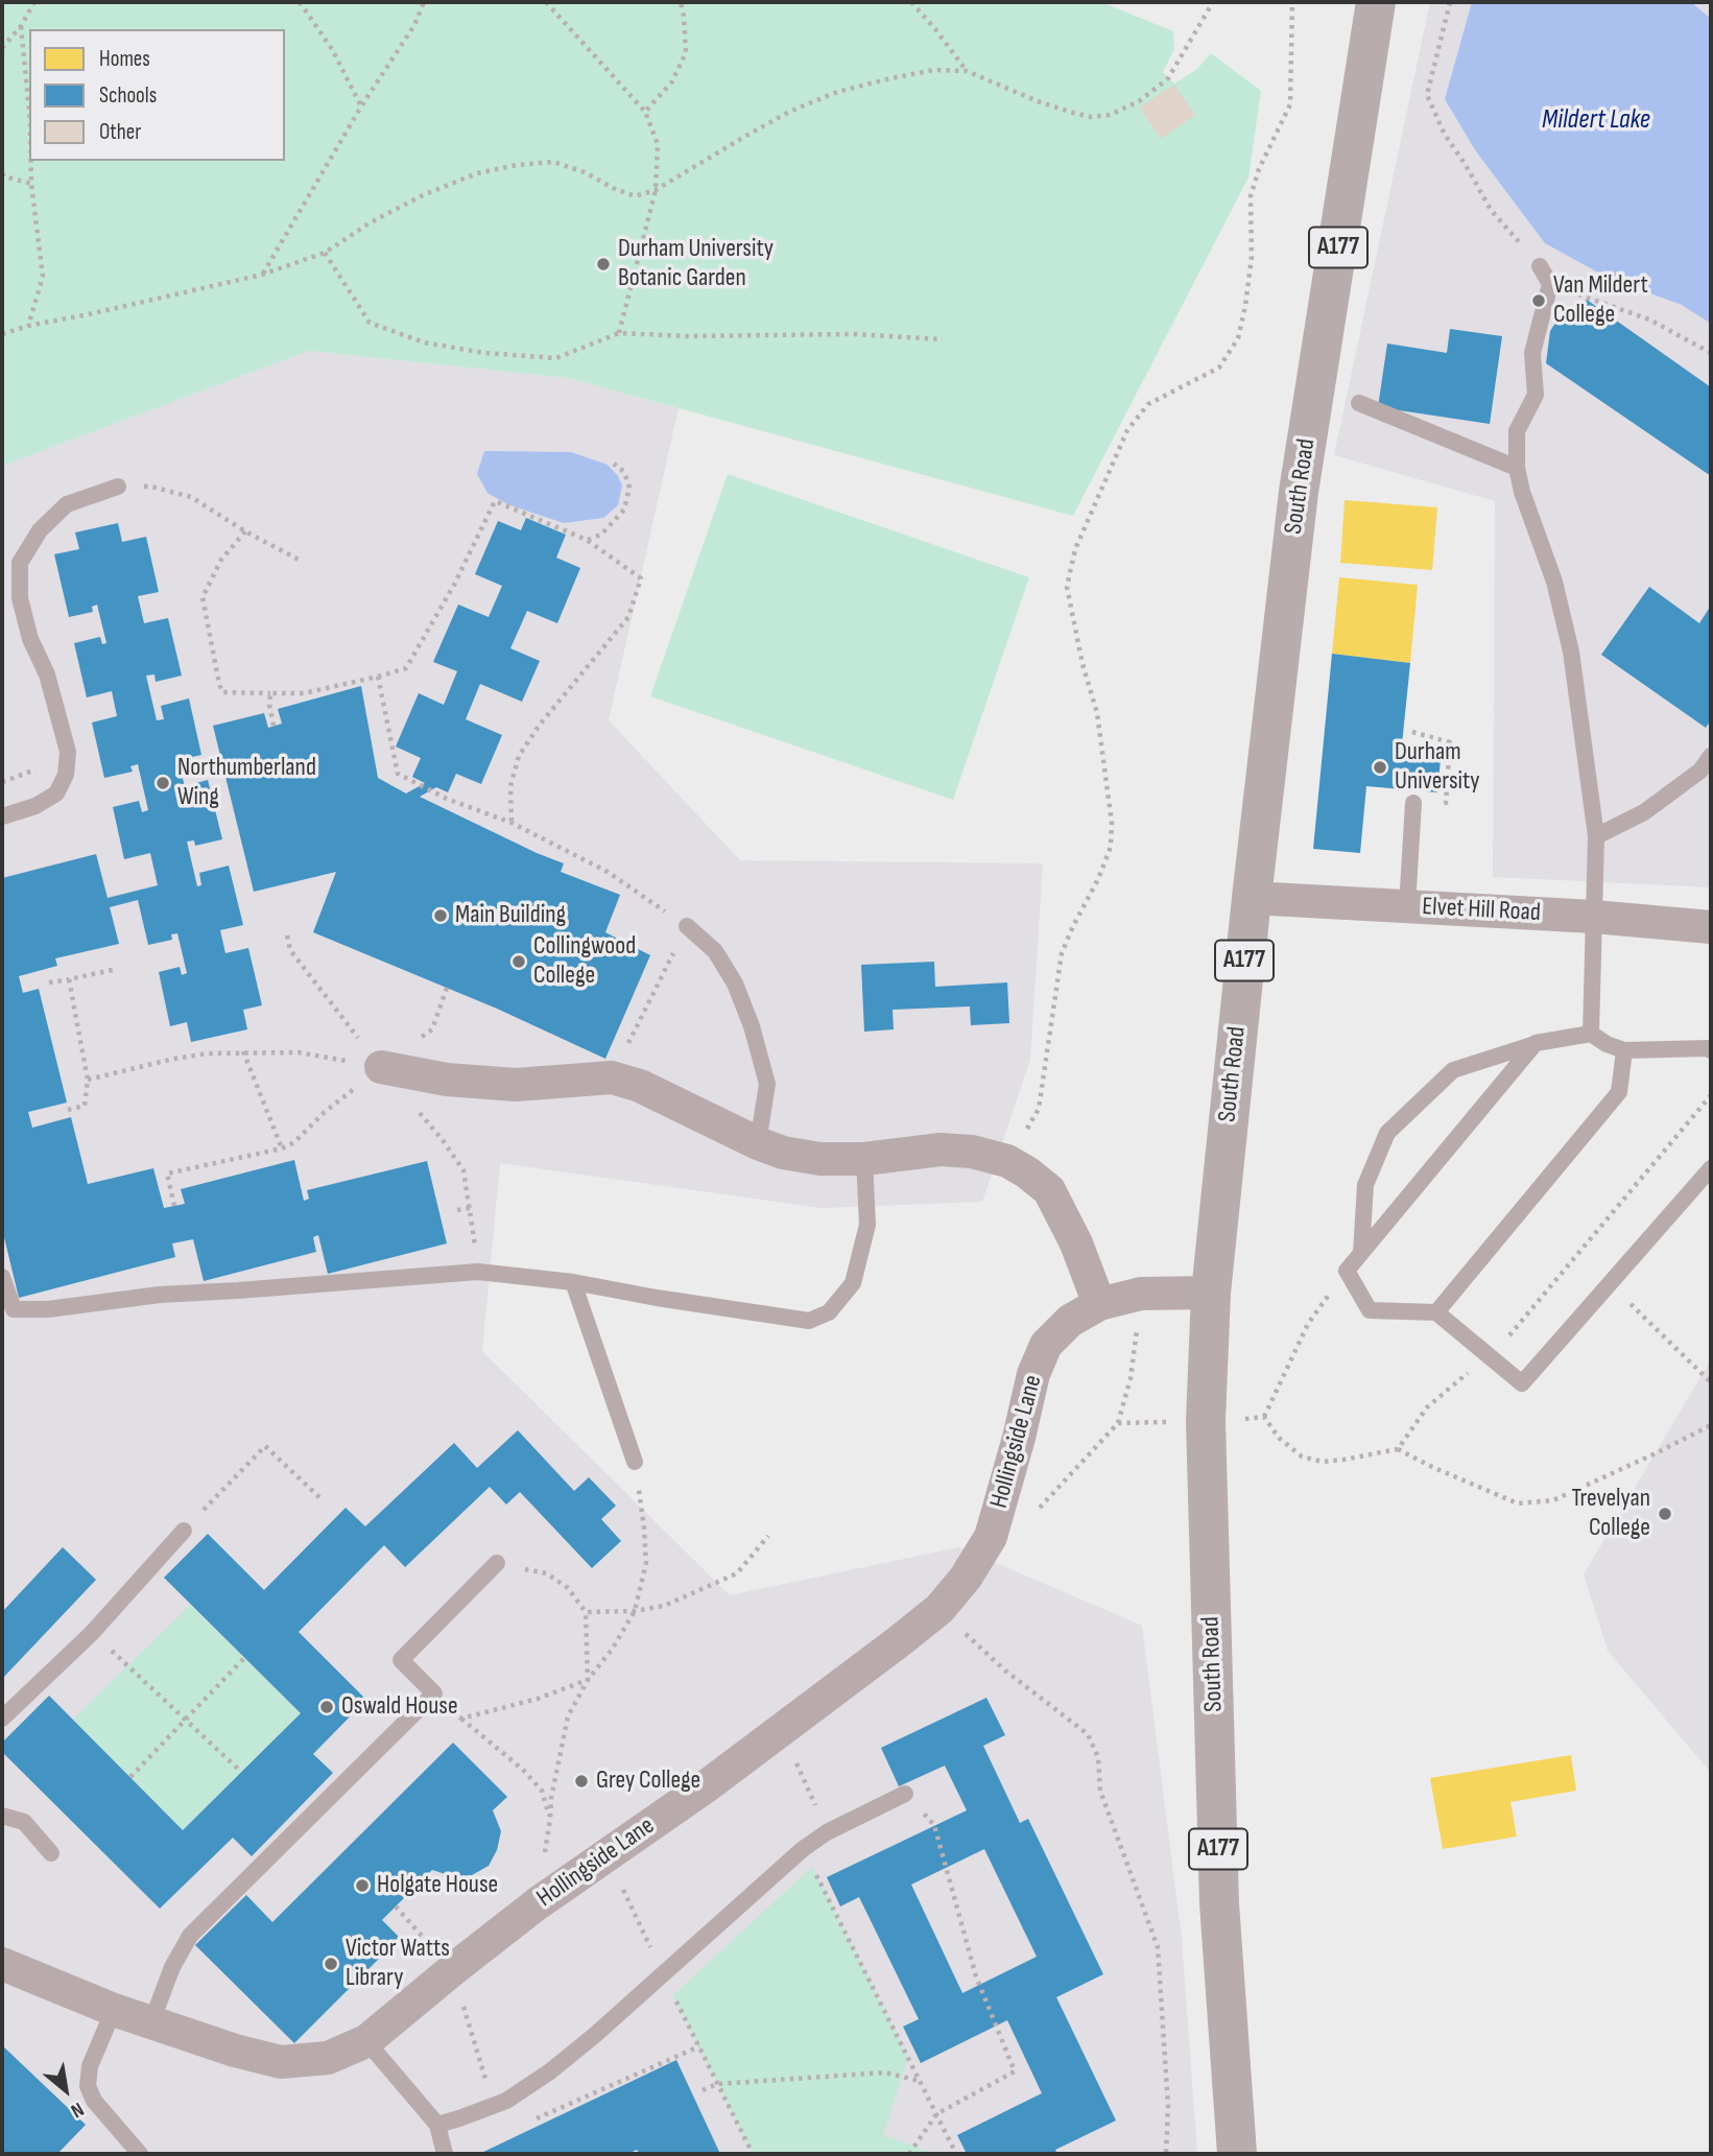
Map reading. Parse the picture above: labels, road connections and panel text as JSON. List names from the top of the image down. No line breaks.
{"streets":{"main road":["A177","South Road"],"street":["Elvet Hill Road","Hollingside Lane"]},"crossings":[["South Road","Elvet Hill Road"],["South Road","Hollingside Lane"]],"water":["Mildert Lake"],"places":["Durham University Botanic Garden","Van Mildert College","Durham University","Northumberland Wing","Main Building","Collingwood College","Trevelyan College","Oswald House","Grey College","Holgate House","Victor Watts Library"],"legend":["Homes","Schools","Other"],"north":"bottom right"}
